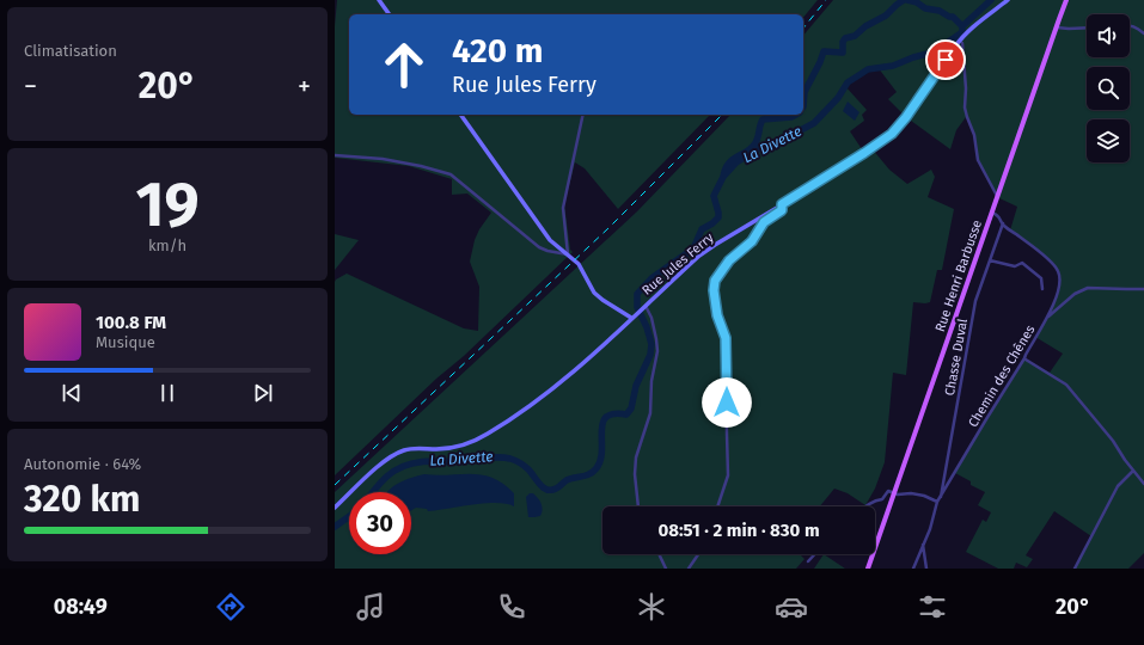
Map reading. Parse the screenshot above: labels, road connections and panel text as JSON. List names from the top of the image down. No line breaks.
{"streets":{"main road":["Rue Jules Ferry","Rue Henri Barbusse"],"street":["Chasse Duval","Chemin des Chênes"]},"crossings":[["Rue Henri Barbusse","Chemin des Chênes"],["Chasse Duval","Chemin des Chênes"]],"water":["La Divette"],"page":{"tile":["Climatisation",["19","km/h"],["Autonomie · 64%","320 km"]],"turn":["420 m","Rue Jules Ferry"],"heat":["−","20°","+"],"song":["100.8 FM","Musique"],"limit":"30","trip":"08:51 · 2 min · 830 m","tabs":["08:49","20°"]}}
